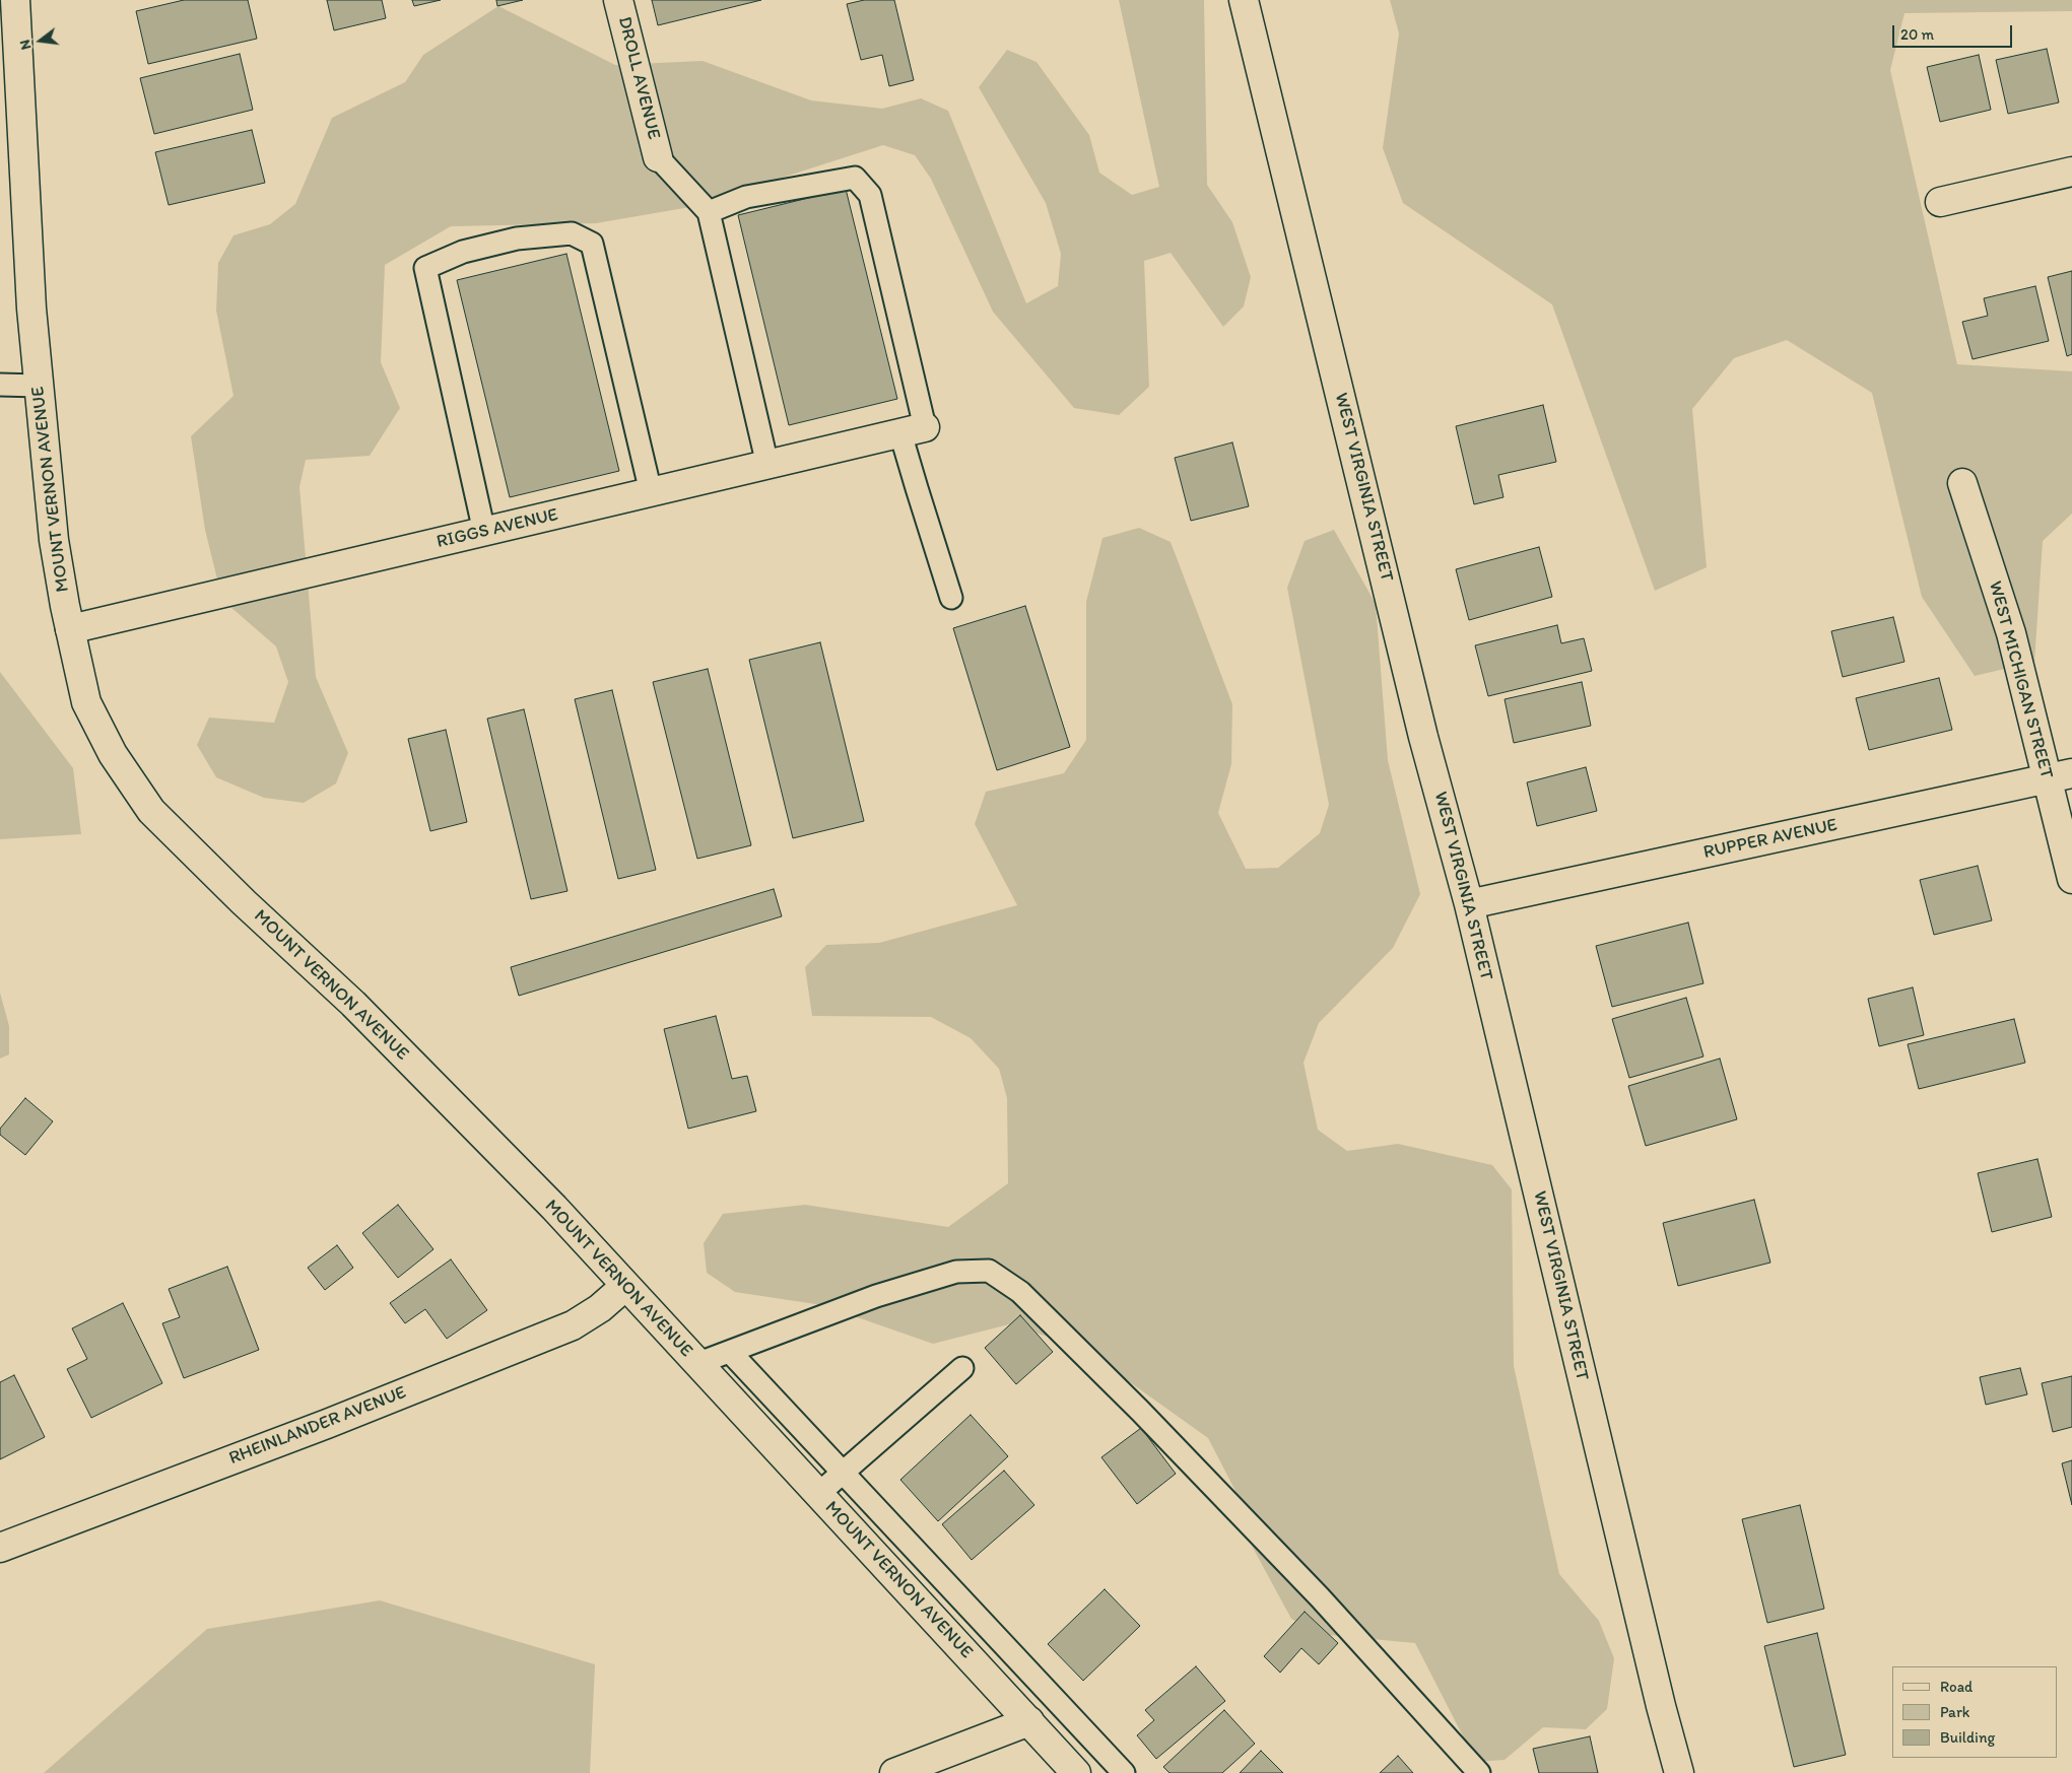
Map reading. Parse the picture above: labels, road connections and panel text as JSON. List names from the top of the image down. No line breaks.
{"streets":{"street":["DROLL AVENUE","WEST VIRGINIA STREET","MOUNT VERNON AVENUE","RIGGS AVENUE","WEST MICHIGAN STREET","RUPPER AVENUE","RHEINLANDER AVENUE"]},"crossings":[["WEST VIRGINIA STREET","RUPPER AVENUE"],["MOUNT VERNON AVENUE","RIGGS AVENUE"],["MOUNT VERNON AVENUE","RHEINLANDER AVENUE"],["WEST MICHIGAN STREET","RUPPER AVENUE"]],"legend":["Road","Park","Building"],"scale_bar":"20 m","north":"left"}
